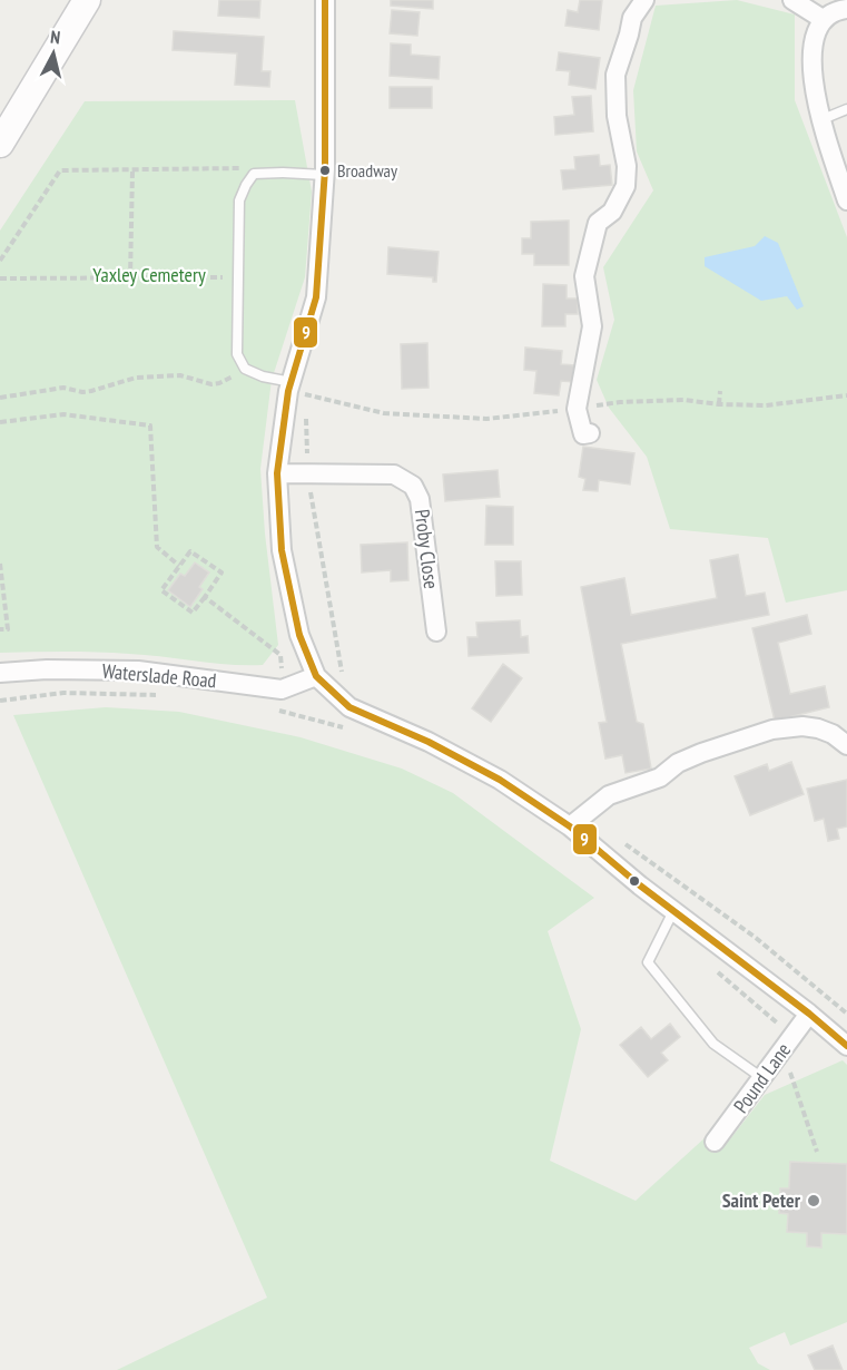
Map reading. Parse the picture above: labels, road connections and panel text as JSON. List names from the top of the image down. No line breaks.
{"streets":{"street":["Proby Close","Waterslade Road","Pound Lane"]},"parks":["Yaxley Cemetery"],"places":["Broadway","Saint Peter"],"lines":["transit line 9"],"north":"top"}
